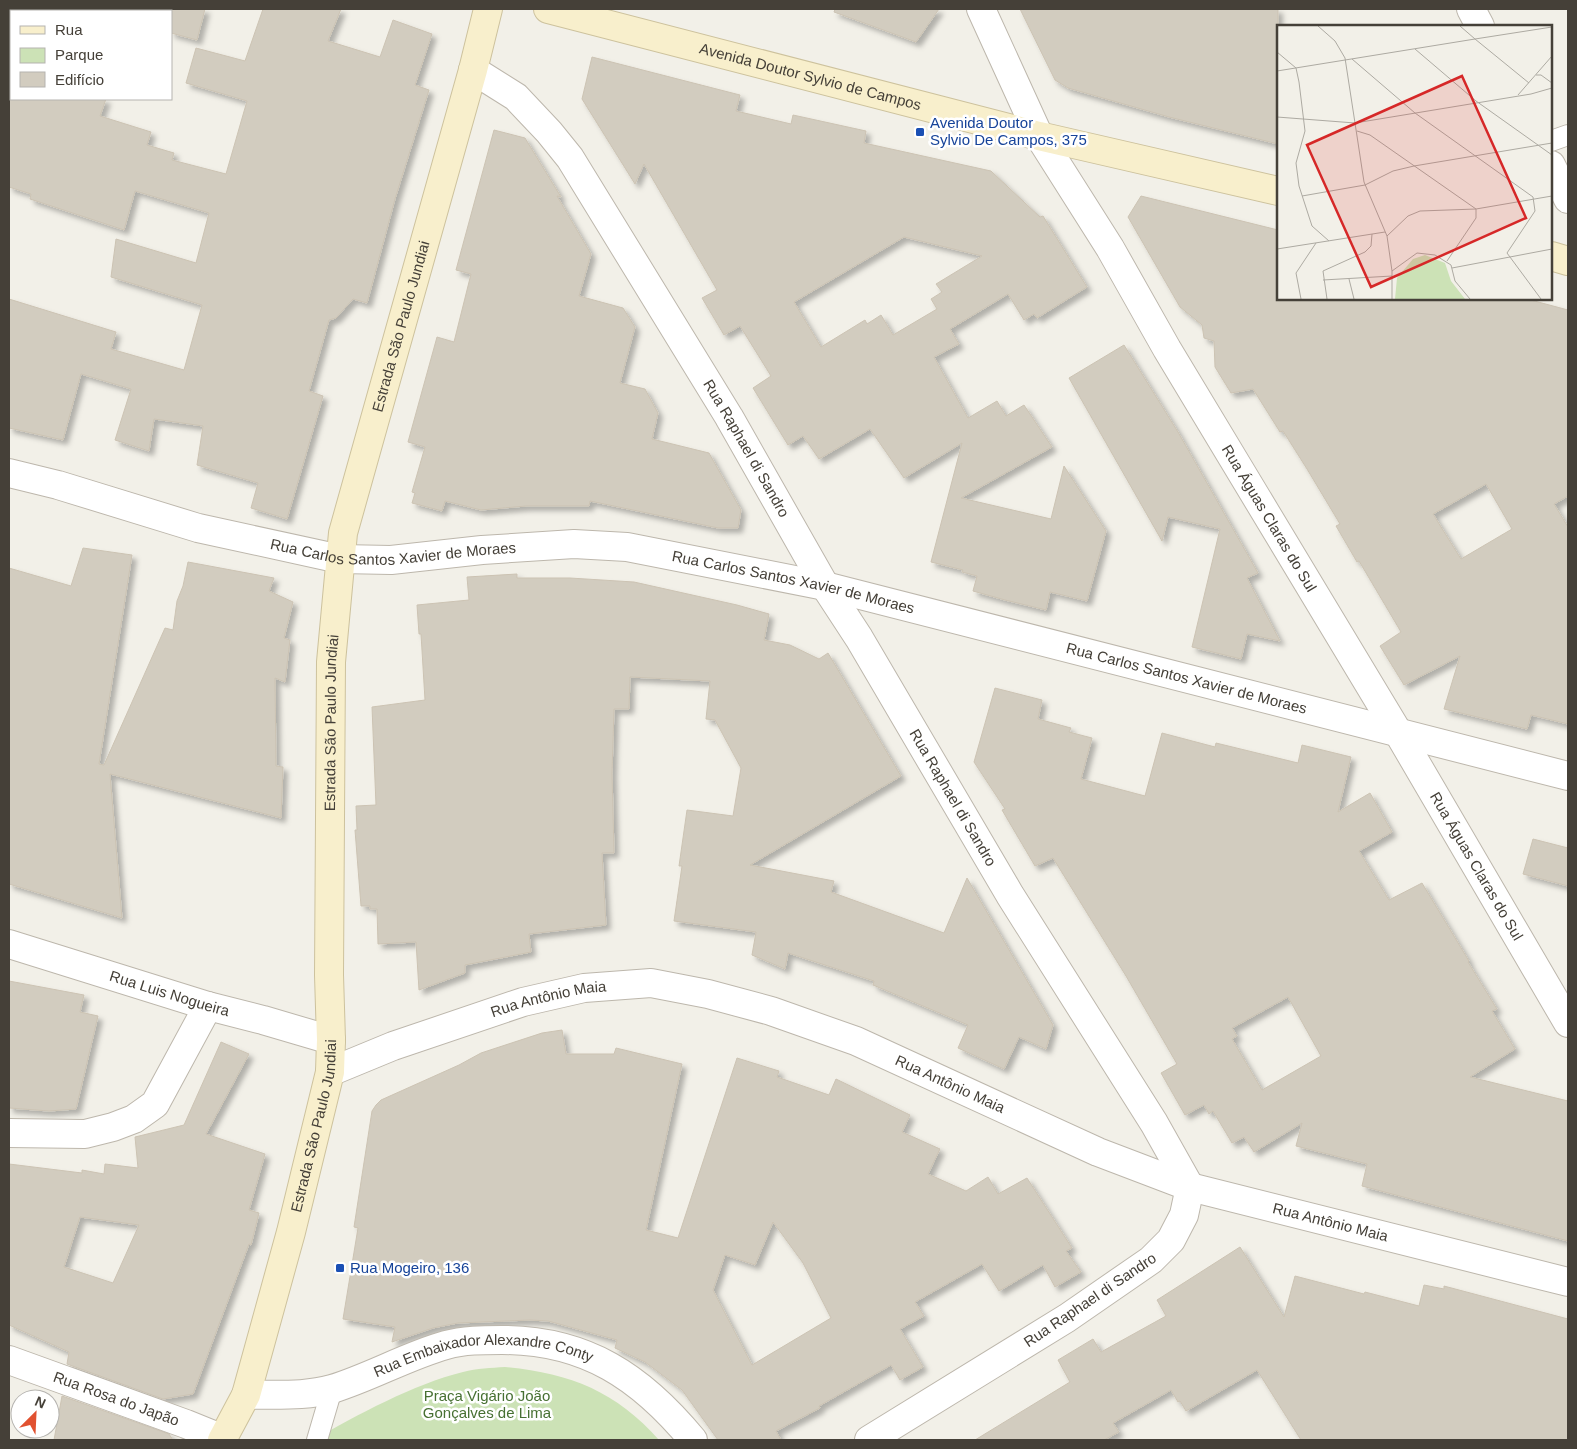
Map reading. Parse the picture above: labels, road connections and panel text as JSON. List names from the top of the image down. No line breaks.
{"streets":{"main road":["Avenida Doutor Sylvio de Campos","Estrada São Paulo Jundiai"],"street":["Rua Raphael di Sandro","Rua Águas Claras do Sul","Rua Carlos Santos Xavier de Moraes","Rua Luis Nogueira","Rua Antônio Maia","Rua Embaixador Alexandre Conty","Rua Rosa do Japão"]},"crossings":[["Avenida Doutor Sylvio de Campos","Rua Águas Claras do Sul"],["Estrada São Paulo Jundiai","Rua Raphael di Sandro"],["Estrada São Paulo Jundiai","Rua Carlos Santos Xavier de Moraes"],["Estrada São Paulo Jundiai","Rua Luis Nogueira"],["Estrada São Paulo Jundiai","Rua Antônio Maia"],["Estrada São Paulo Jundiai","Rua Embaixador Alexandre Conty"],["Estrada São Paulo Jundiai","Rua Rosa do Japão"],["Rua Raphael di Sandro","Rua Carlos Santos Xavier de Moraes"],["Rua Raphael di Sandro","Rua Antônio Maia"],["Rua Águas Claras do Sul","Rua Carlos Santos Xavier de Moraes"]],"parks":["Praça Vigário João Gonçalves de Lima"],"places":{"transit":["Avenida Doutor Sylvio De Campos, 375","Rua Mogeiro, 136"]},"legend":["Rua","Parque","Edifício"],"north":"top right"}
